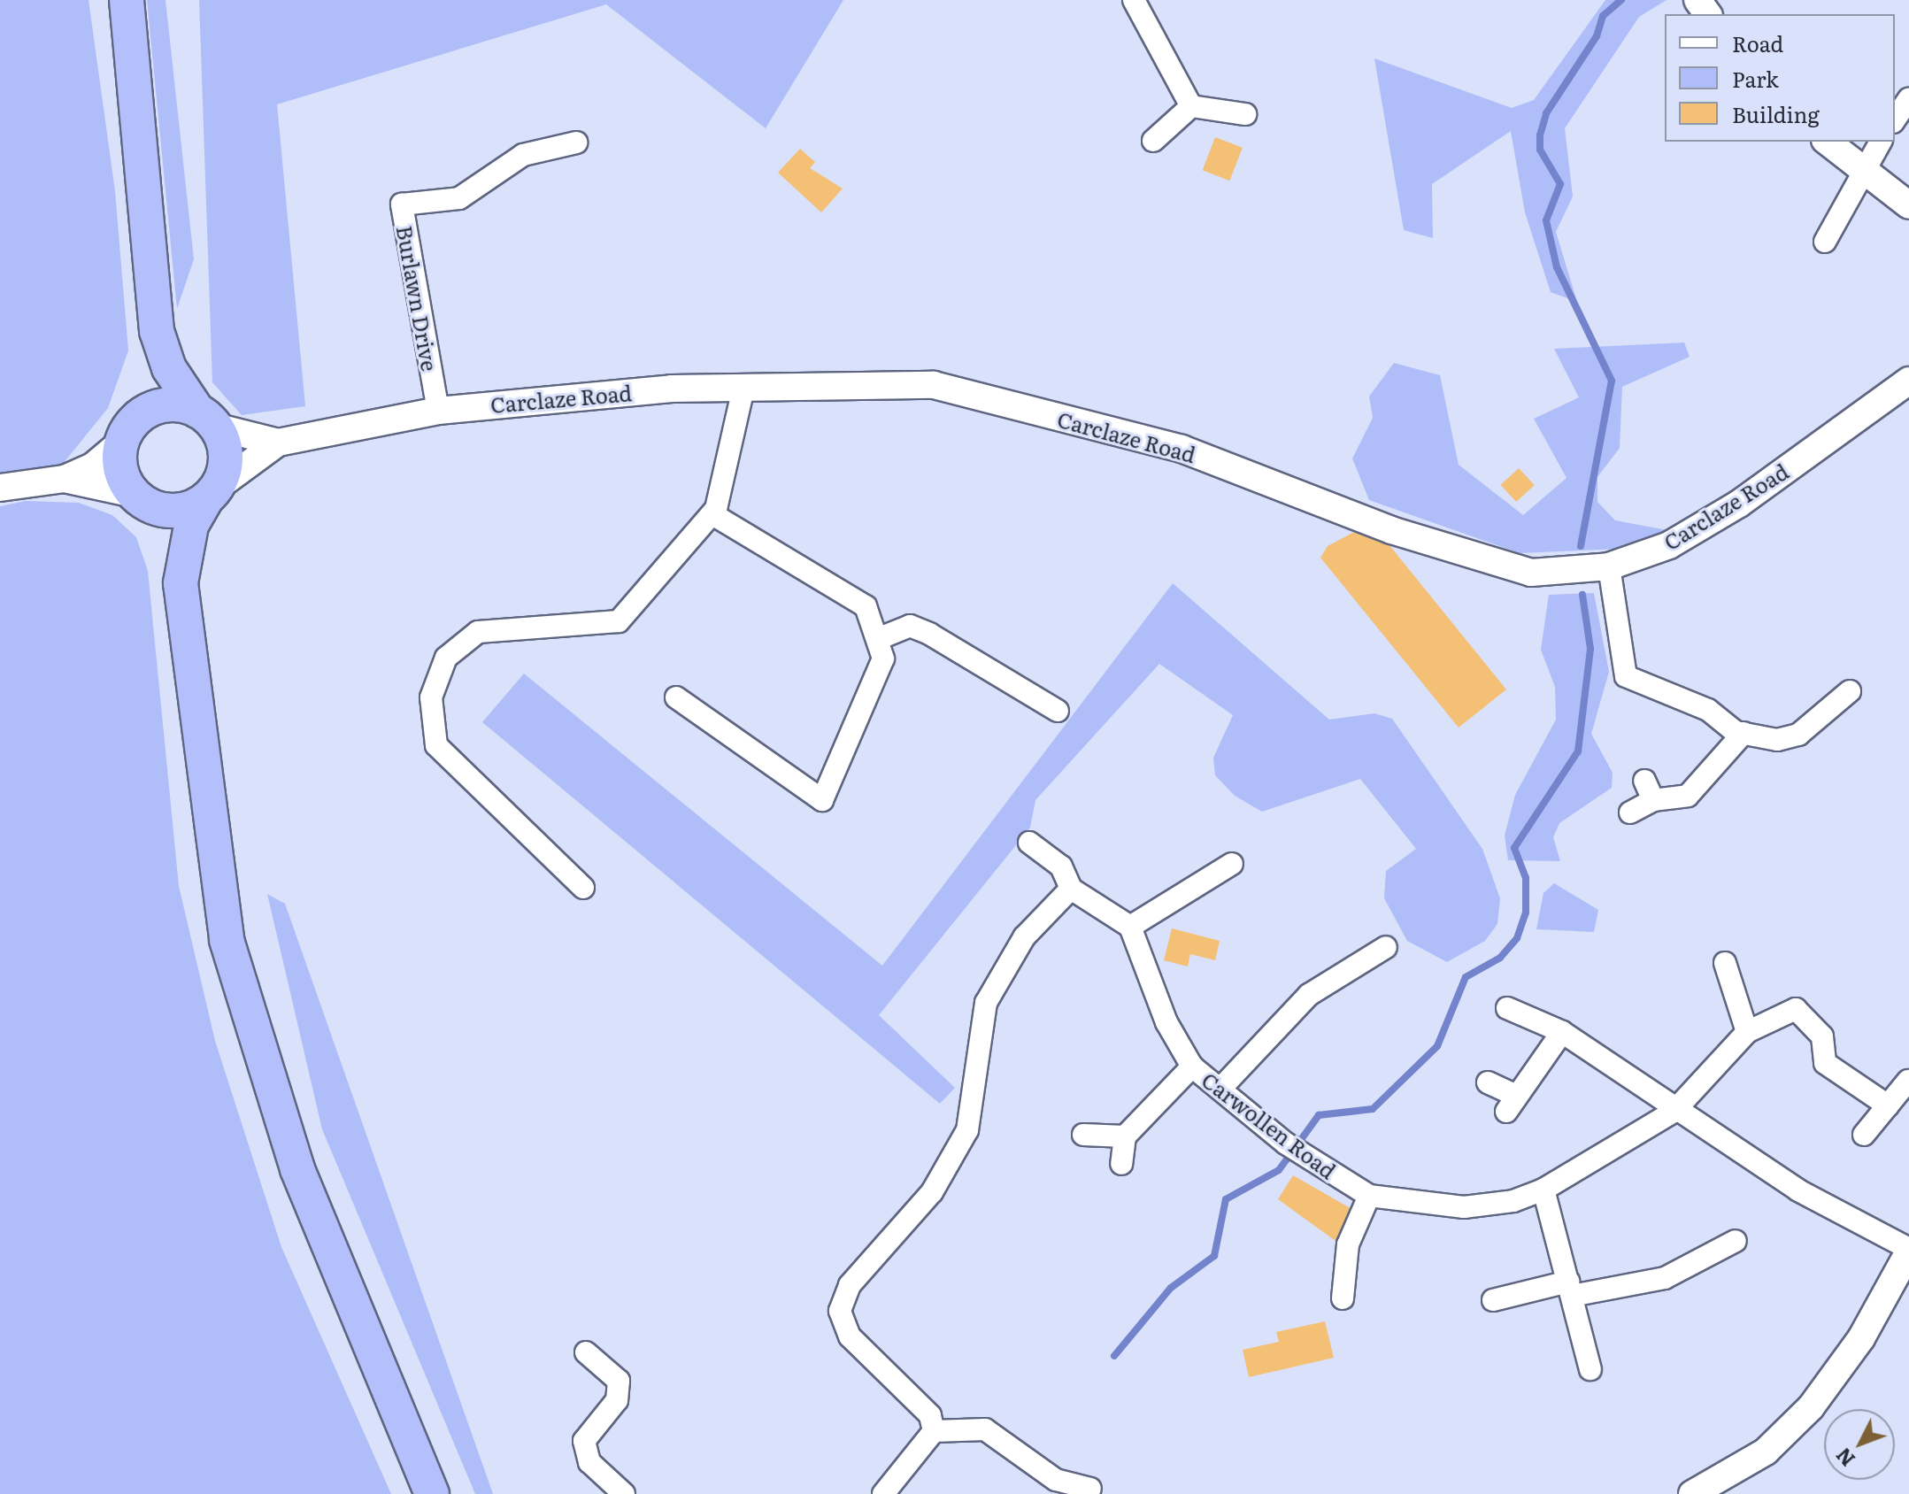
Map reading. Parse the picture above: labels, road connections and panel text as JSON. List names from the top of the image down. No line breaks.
{"streets":{"street":["Burlawn Drive","Carclaze Road","Carwollen Road"]},"crossings":[["Burlawn Drive","Carclaze Road"]],"legend":["Road","Park","Building"],"north":"bottom left"}
